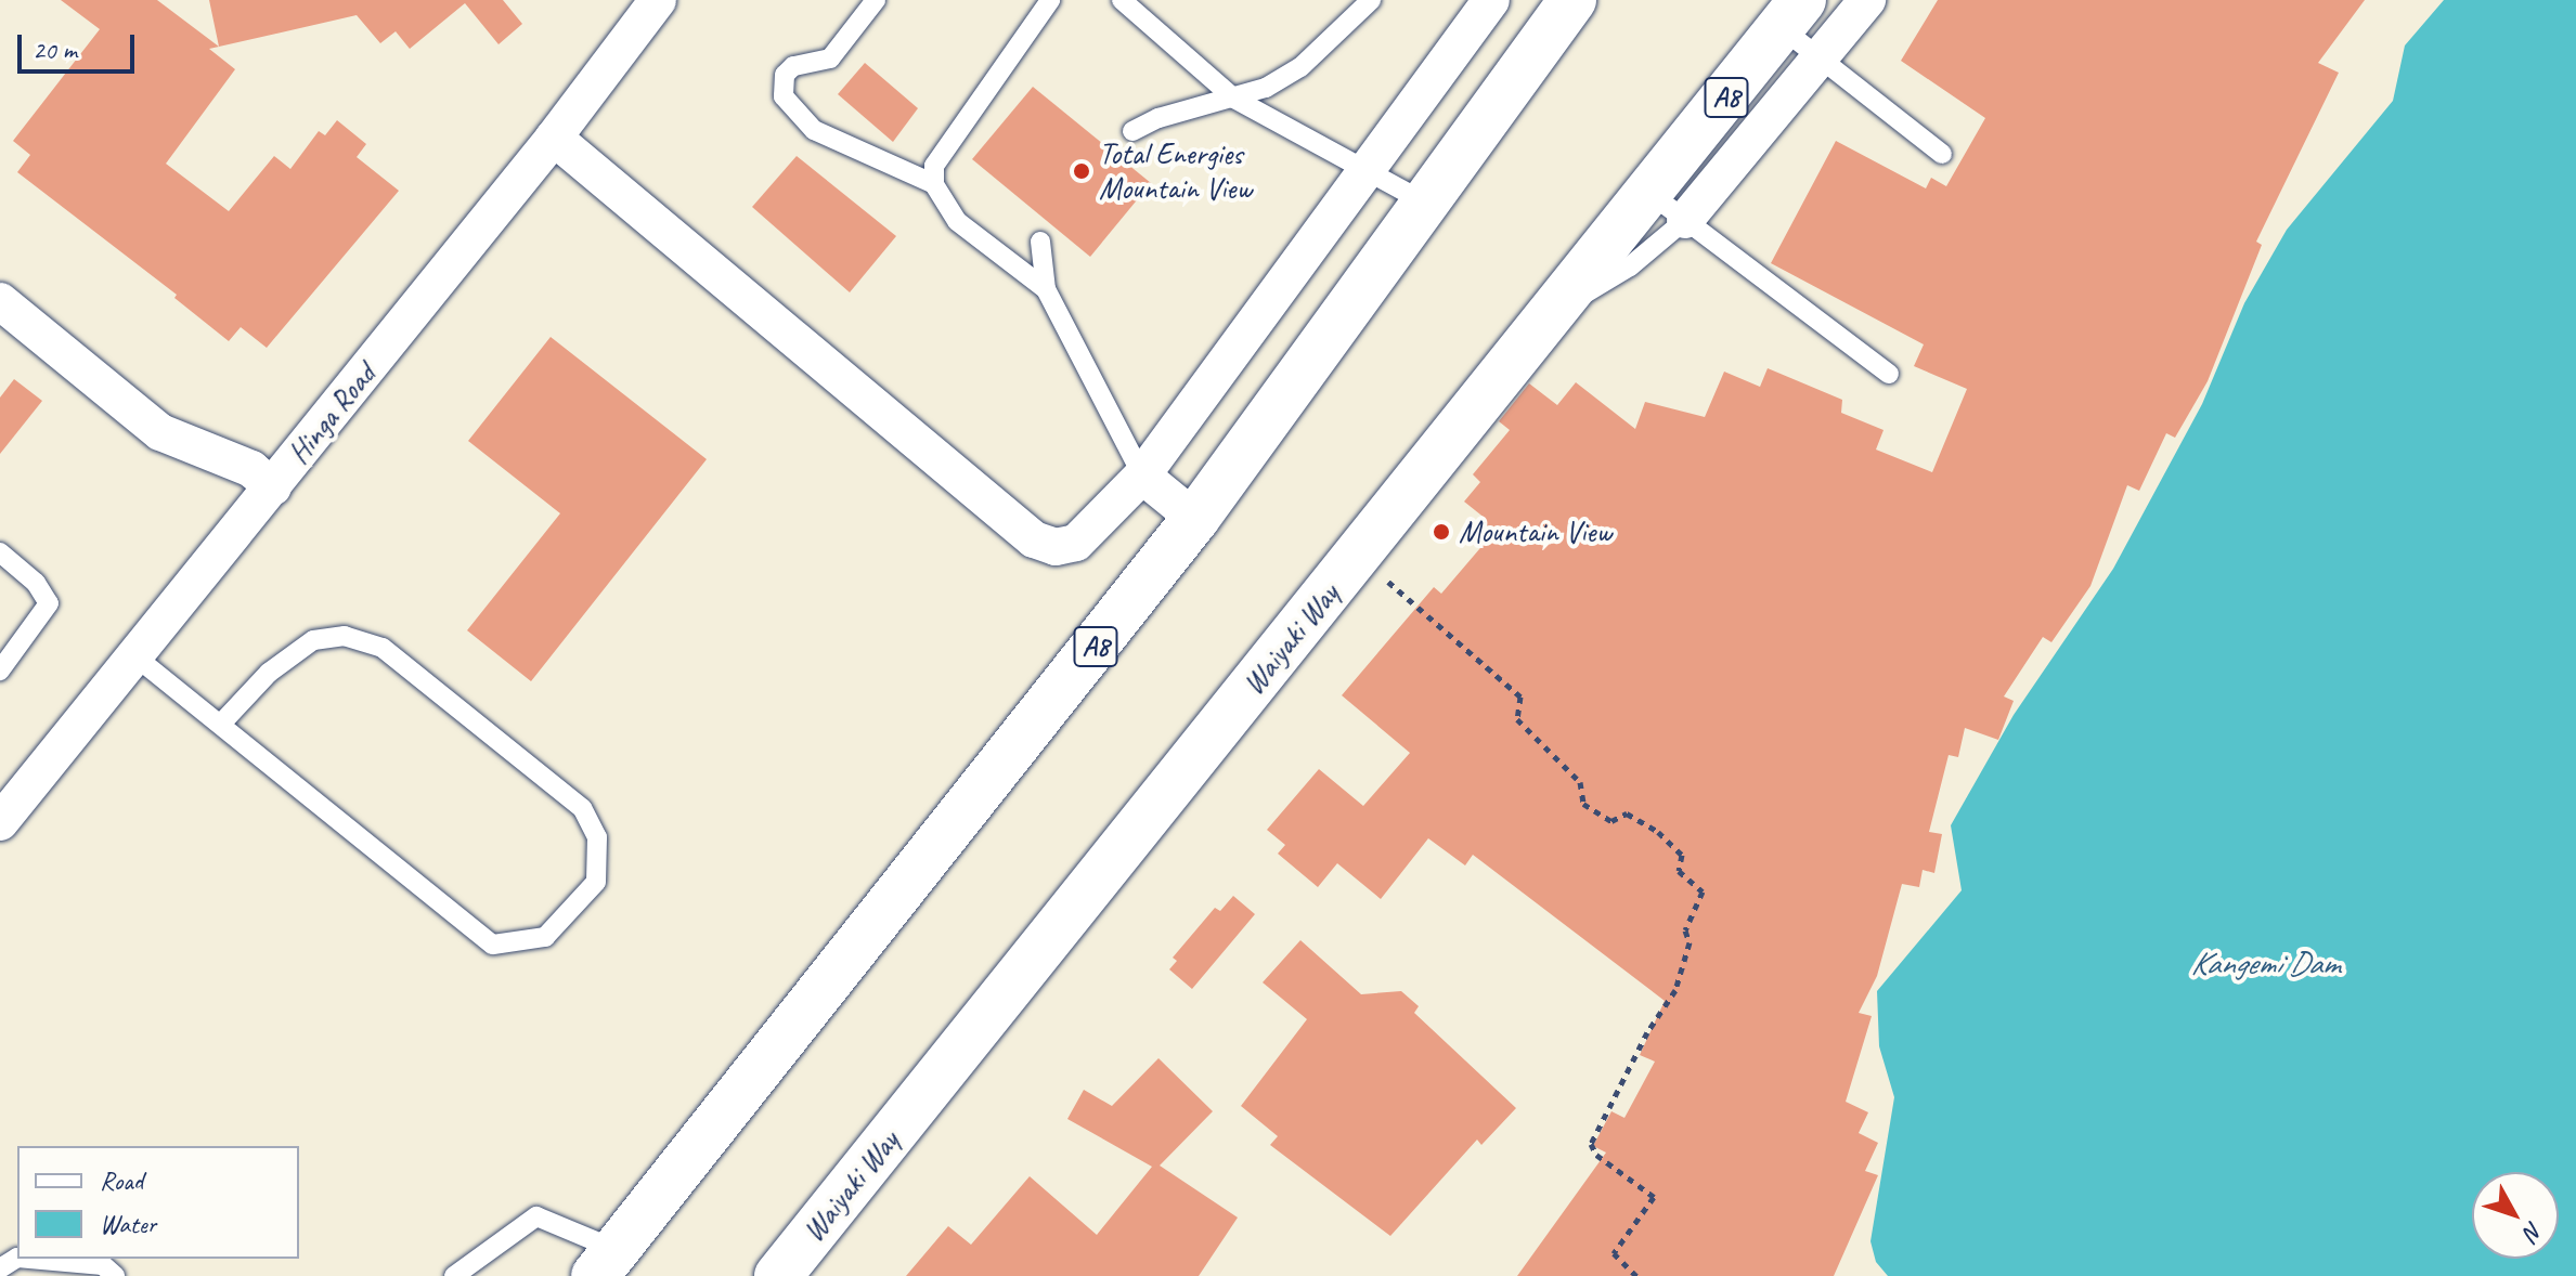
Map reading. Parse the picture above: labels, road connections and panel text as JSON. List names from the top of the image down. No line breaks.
{"streets":{"highway":["A8","Waiyaki Way"],"street":["Hinga Road"]},"water":["Kangemi Dam"],"places":["Total Energies Mountain View","Mountain View"],"legend":["Road","Water"],"scale_bar":"20 m","north":"bottom right"}
